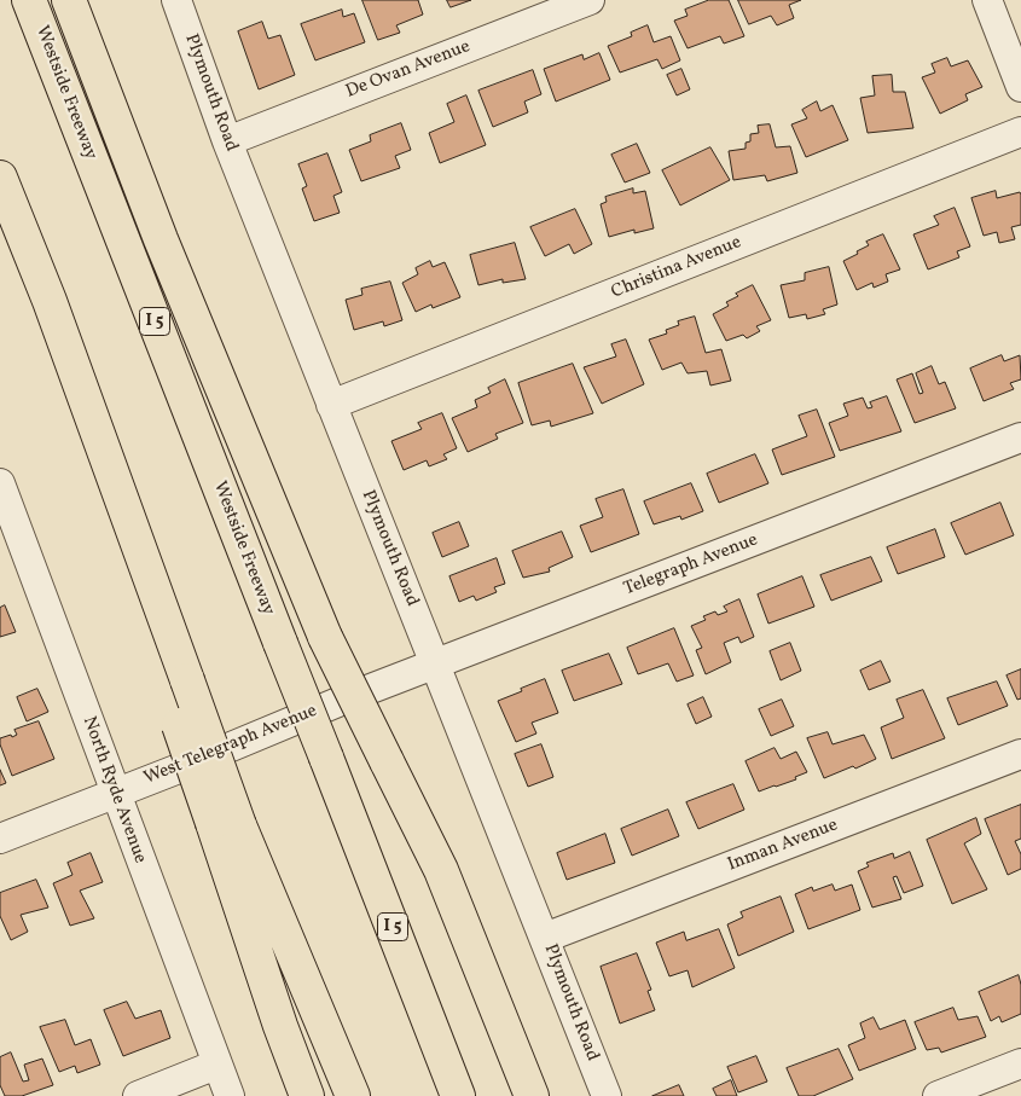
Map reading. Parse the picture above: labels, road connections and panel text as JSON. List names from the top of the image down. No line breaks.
{"streets":{"highway":["Westside Freeway","I 5"],"street":["De Ovan Avenue","Plymouth Road","Christina Avenue","Telegraph Avenue","West Telegraph Avenue","North Ryde Avenue","Inman Avenue"]},"crossings":[["De Ovan Avenue","Plymouth Road"],["Plymouth Road","Christina Avenue"],["Plymouth Road","Telegraph Avenue"],["Plymouth Road","Inman Avenue"],["Telegraph Avenue","West Telegraph Avenue"],["West Telegraph Avenue","North Ryde Avenue"]]}
